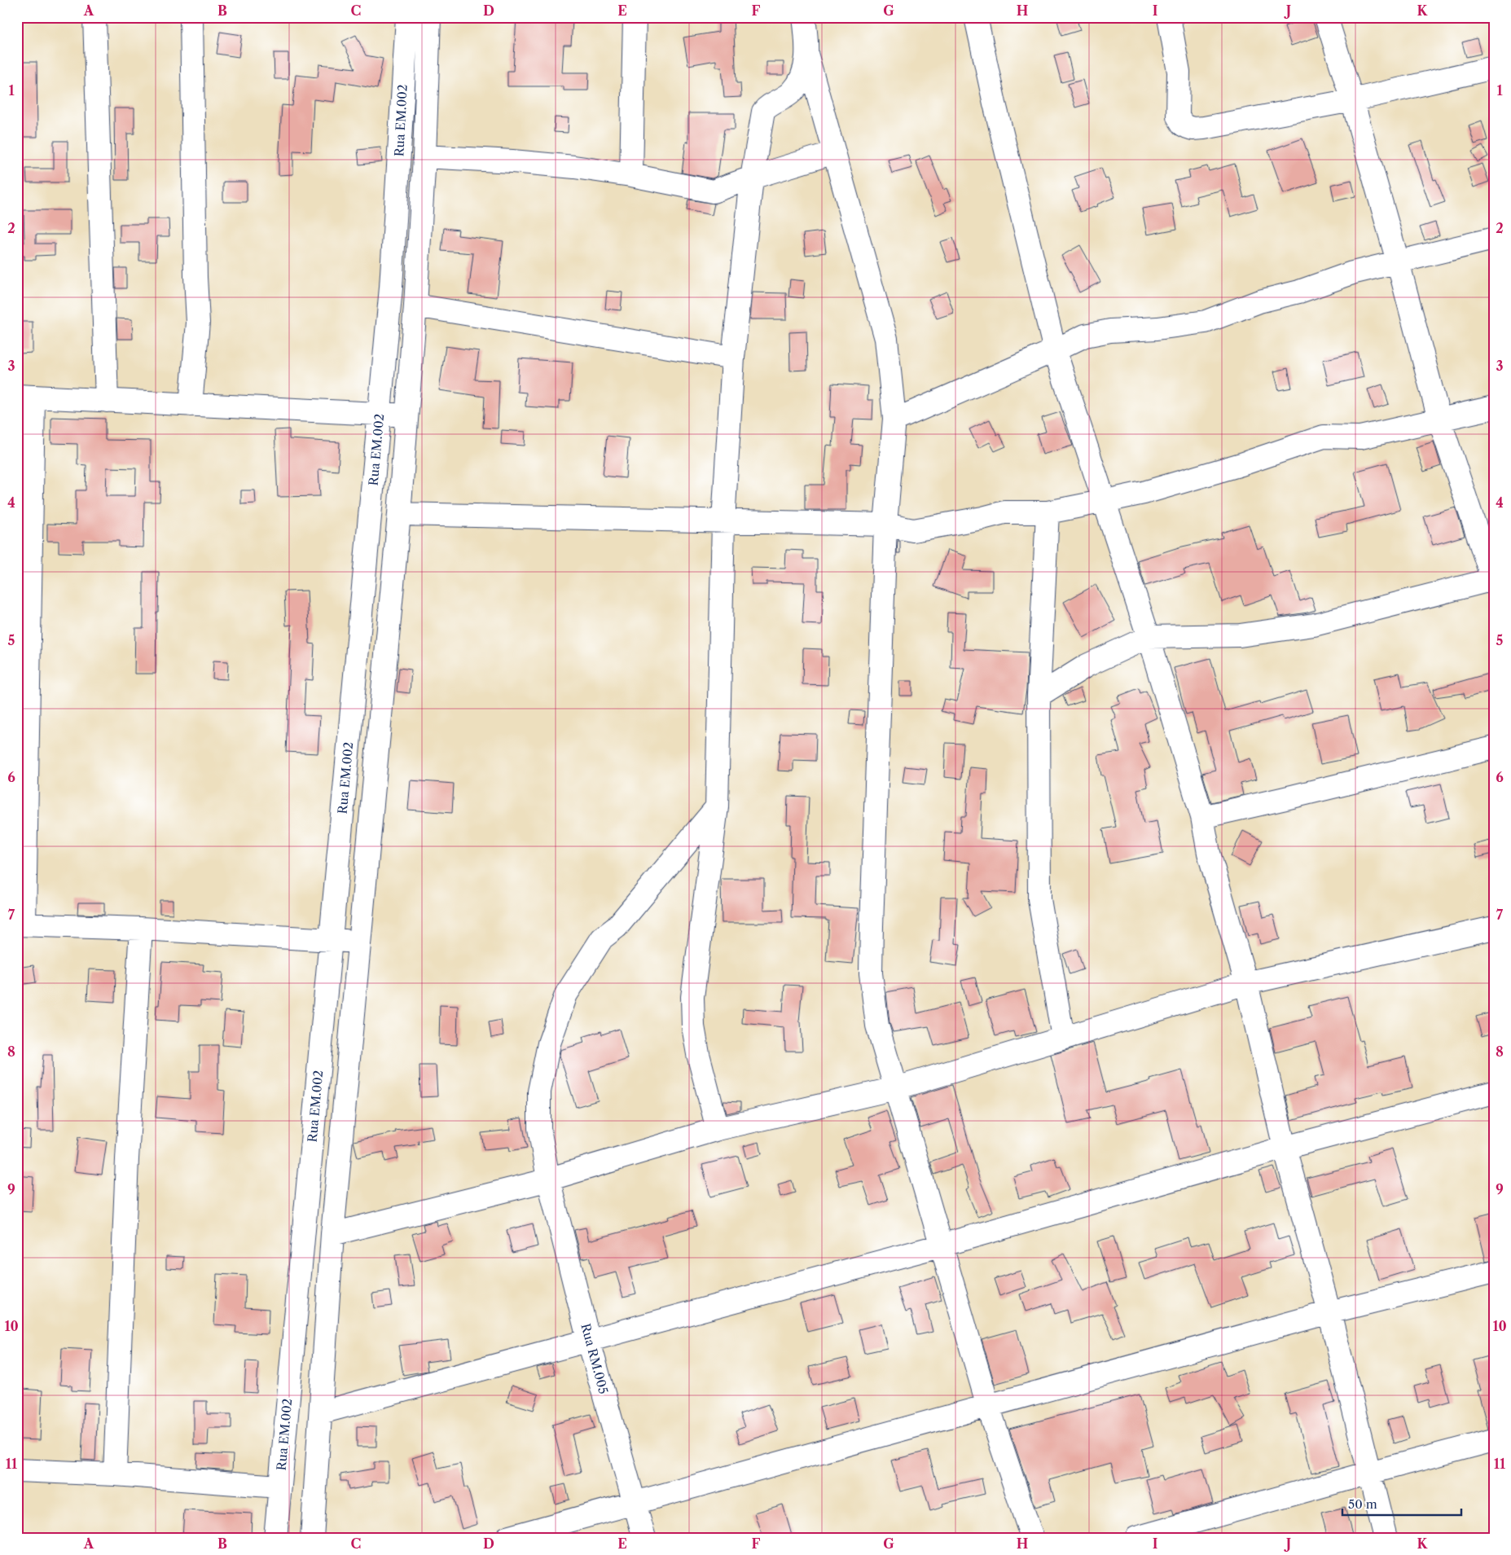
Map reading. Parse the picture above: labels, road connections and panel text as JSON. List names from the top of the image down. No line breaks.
{"streets":{"street":["Rua EM.002","Rua RM.005"]},"scale_bar":"50 m","grid":{"columns":["A","B","C","D","E","F","G","H","I","J","K"],"rows":["1","2","3","4","5","6","7","8","9","10","11"]}}
